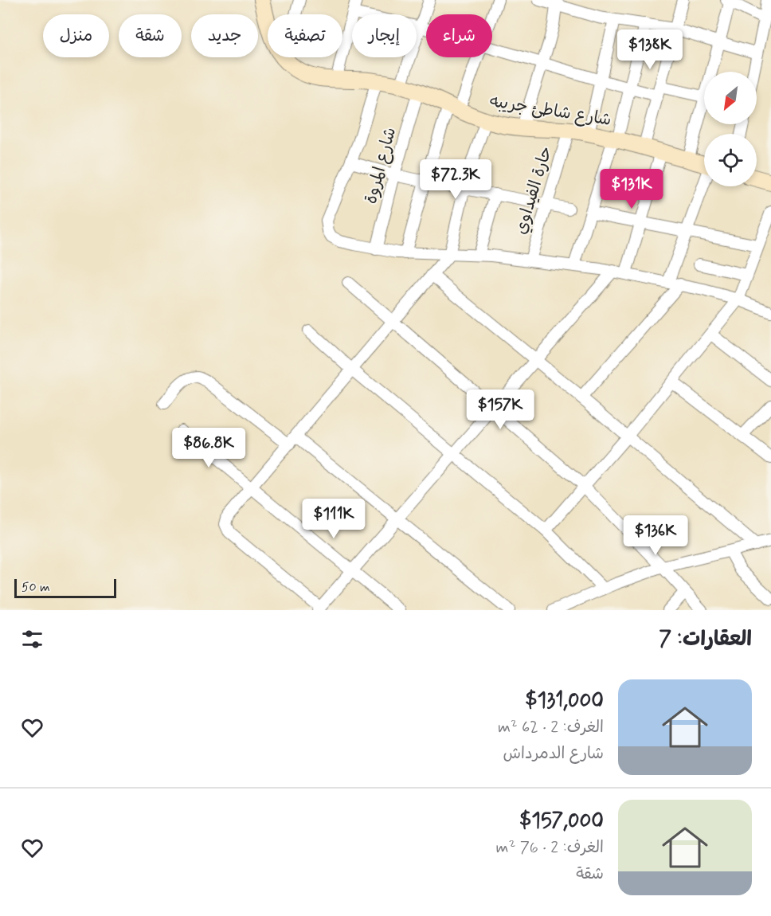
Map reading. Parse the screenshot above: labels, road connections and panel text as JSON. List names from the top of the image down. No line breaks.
{"streets":{"street":["شارع شاطئ جريبه","شارع المروة","حارة الفيداوي"]},"crossings":[["شارع شاطئ جريبه","شارع المروة"],["شارع شاطئ جريبه","حارة الفيداوي"]],"scale_bar":"50 m","north":"bottom left","page":{"chip":["شراء","إيجار","تصفية","جديد","شقة","منزل"],"price":["$138K","$72.3K","$131K","$157K","$86.8K","$111K","$136K"],"scale":"50 m","heading":"العقارات: 7","list":[{"name":"$131,000","note":"الغرف: 2 · 62 m² · شارع الدمرداش"},{"name":"$157,000","note":"الغرف: 2 · 76 m² · شقة"}]}}
